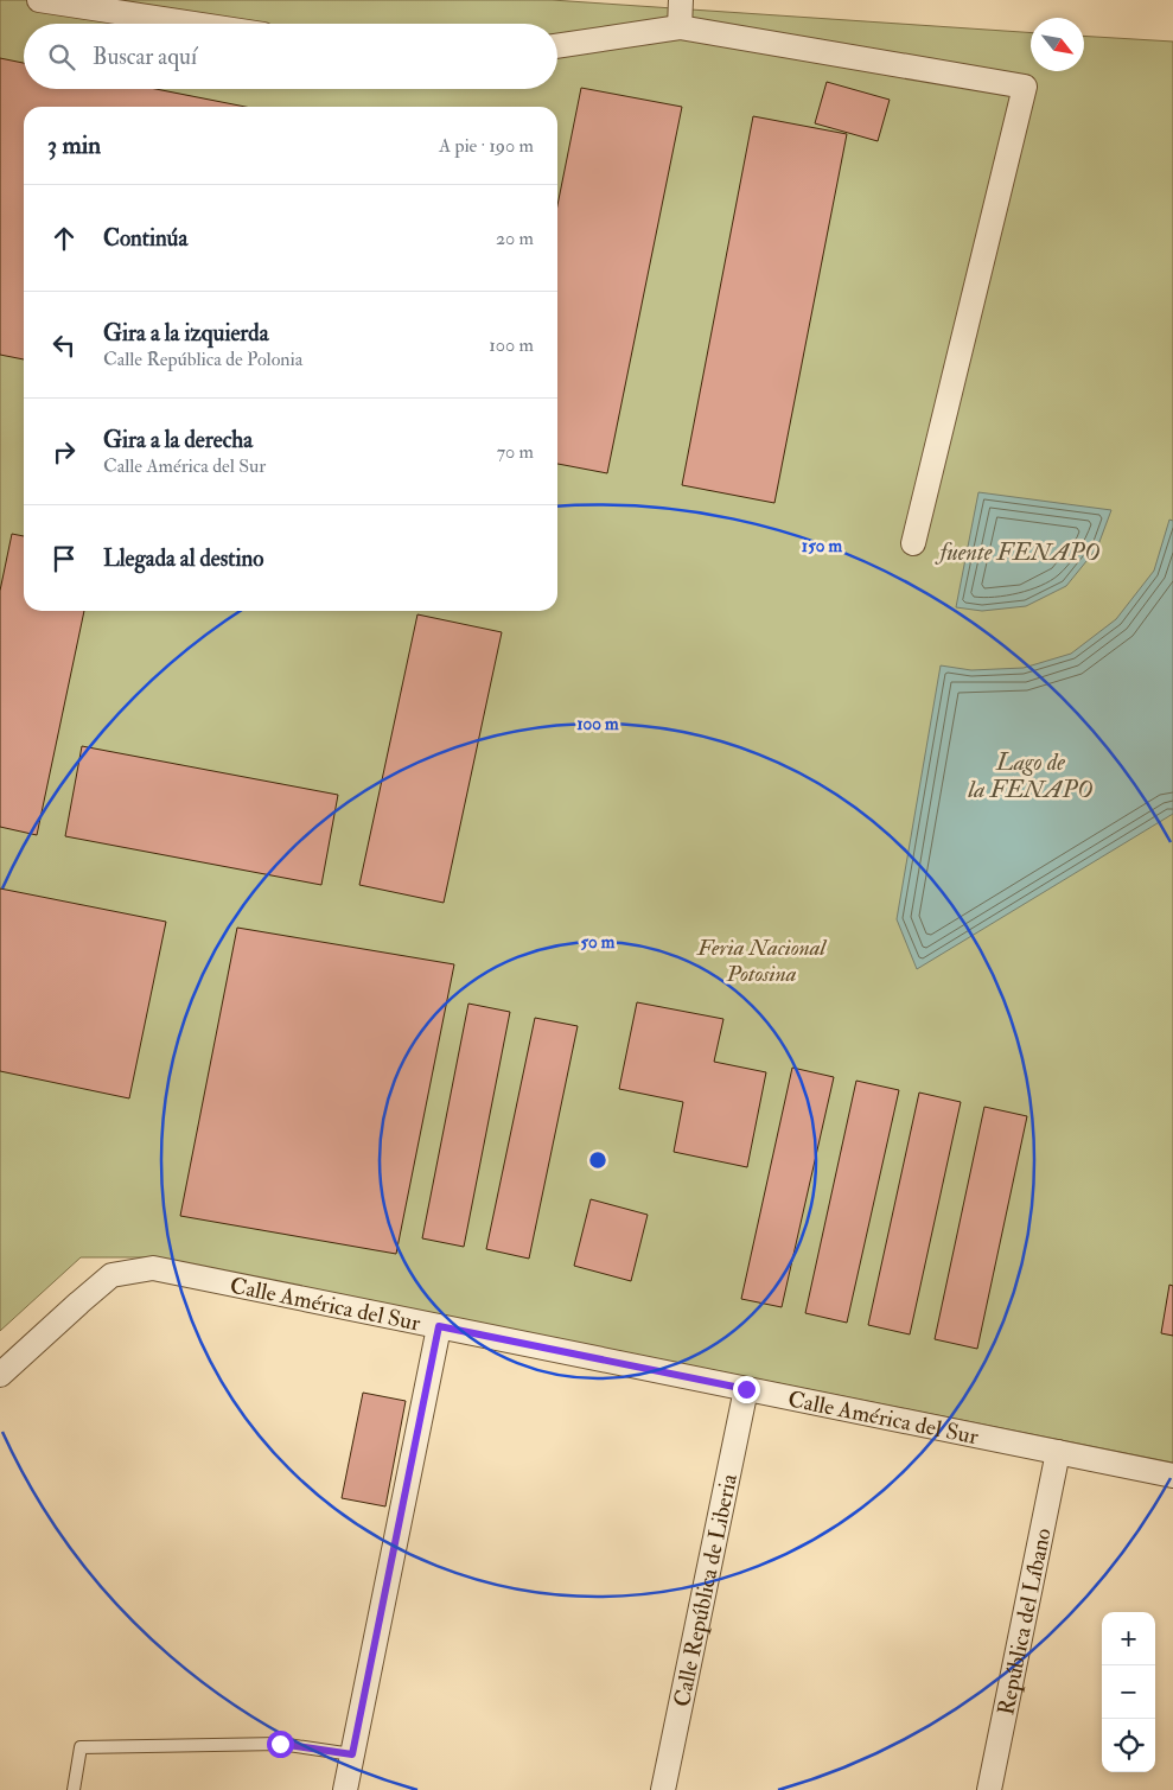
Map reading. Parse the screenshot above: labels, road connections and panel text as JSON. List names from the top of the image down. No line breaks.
{"streets":{"street":["Calle América del Sur","Calle República de Liberia","República del Líbano"]},"crossings":[["Calle América del Sur","Calle República de Liberia"],["Calle América del Sur","República del Líbano"]],"water":["fuente FENAPO","Lago de la FENAPO"],"parks":["Feria Nacional Potosina"],"north":"bottom right","page":{"search":"Buscar aquí","heading":["3 min","A pie · 190 m"],"list":[["Continúa","20 m"],["Gira a la izquierda","Calle República de Polonia","100 m"],["Gira a la derecha","Calle América del Sur","70 m"],"Llegada al destino"],"map_buttons":["+","−"]},"rings":["150 m","100 m","50 m"]}
